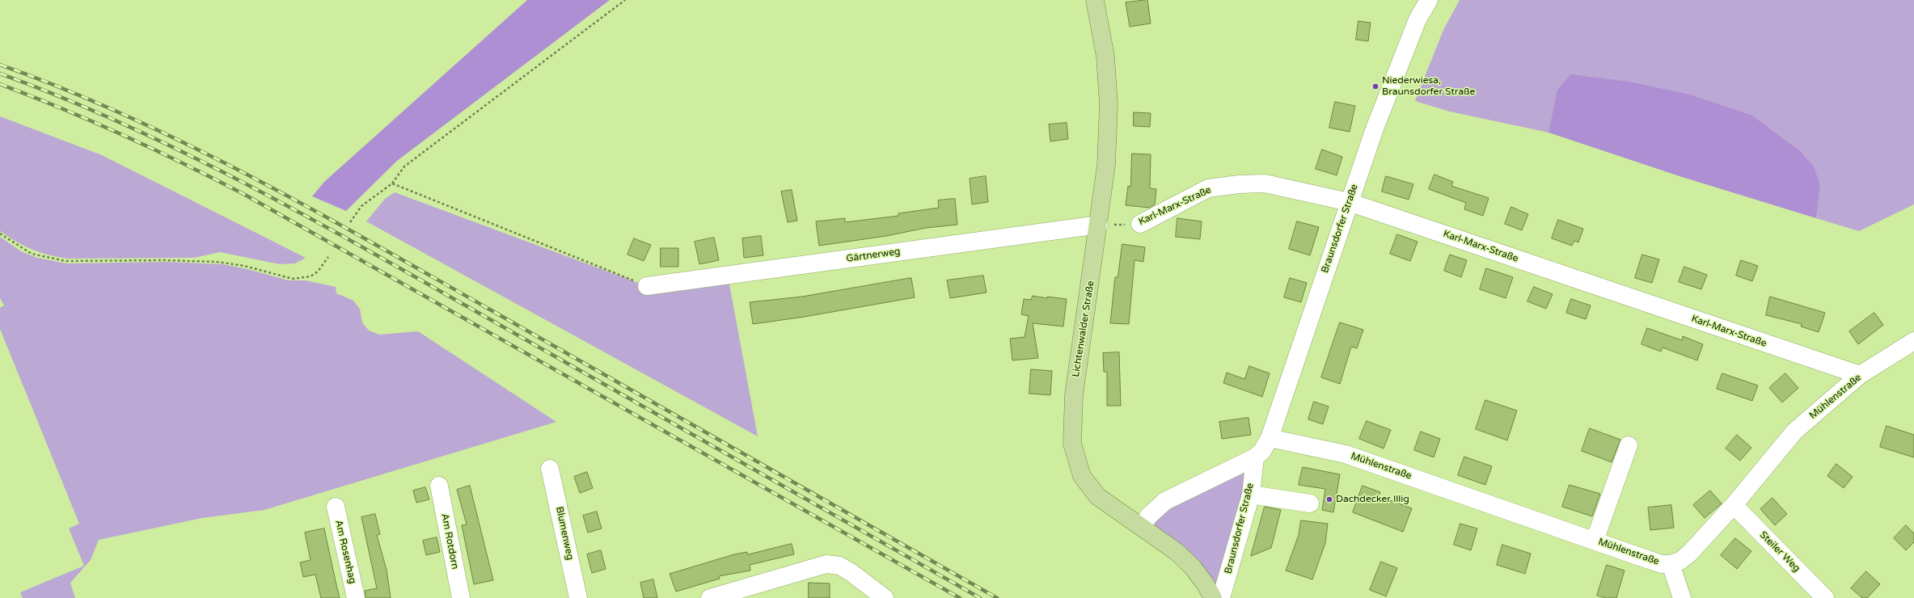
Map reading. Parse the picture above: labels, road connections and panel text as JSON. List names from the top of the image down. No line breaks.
{"streets":{"main road":["Lichtenwalder Straße"],"street":["Karl-Marx-Straße","Braunsdorfer Straße","Gärtnerweg","Mühlenstraße","Blumenweg","Am Rotdorn","Am Rosenhag","Steiler Weg"]},"crossings":[["Karl-Marx-Straße","Braunsdorfer Straße"],["Karl-Marx-Straße","Gärtnerweg"],["Karl-Marx-Straße","Lichtenwalder Straße"],["Karl-Marx-Straße","Mühlenstraße"],["Braunsdorfer Straße","Lichtenwalder Straße"],["Braunsdorfer Straße","Mühlenstraße"],["Gärtnerweg","Lichtenwalder Straße"],["Mühlenstraße","Steiler Weg"]],"places":["Niederwiesa, Braunsdorfer Straße","Dachdecker Illig"]}
